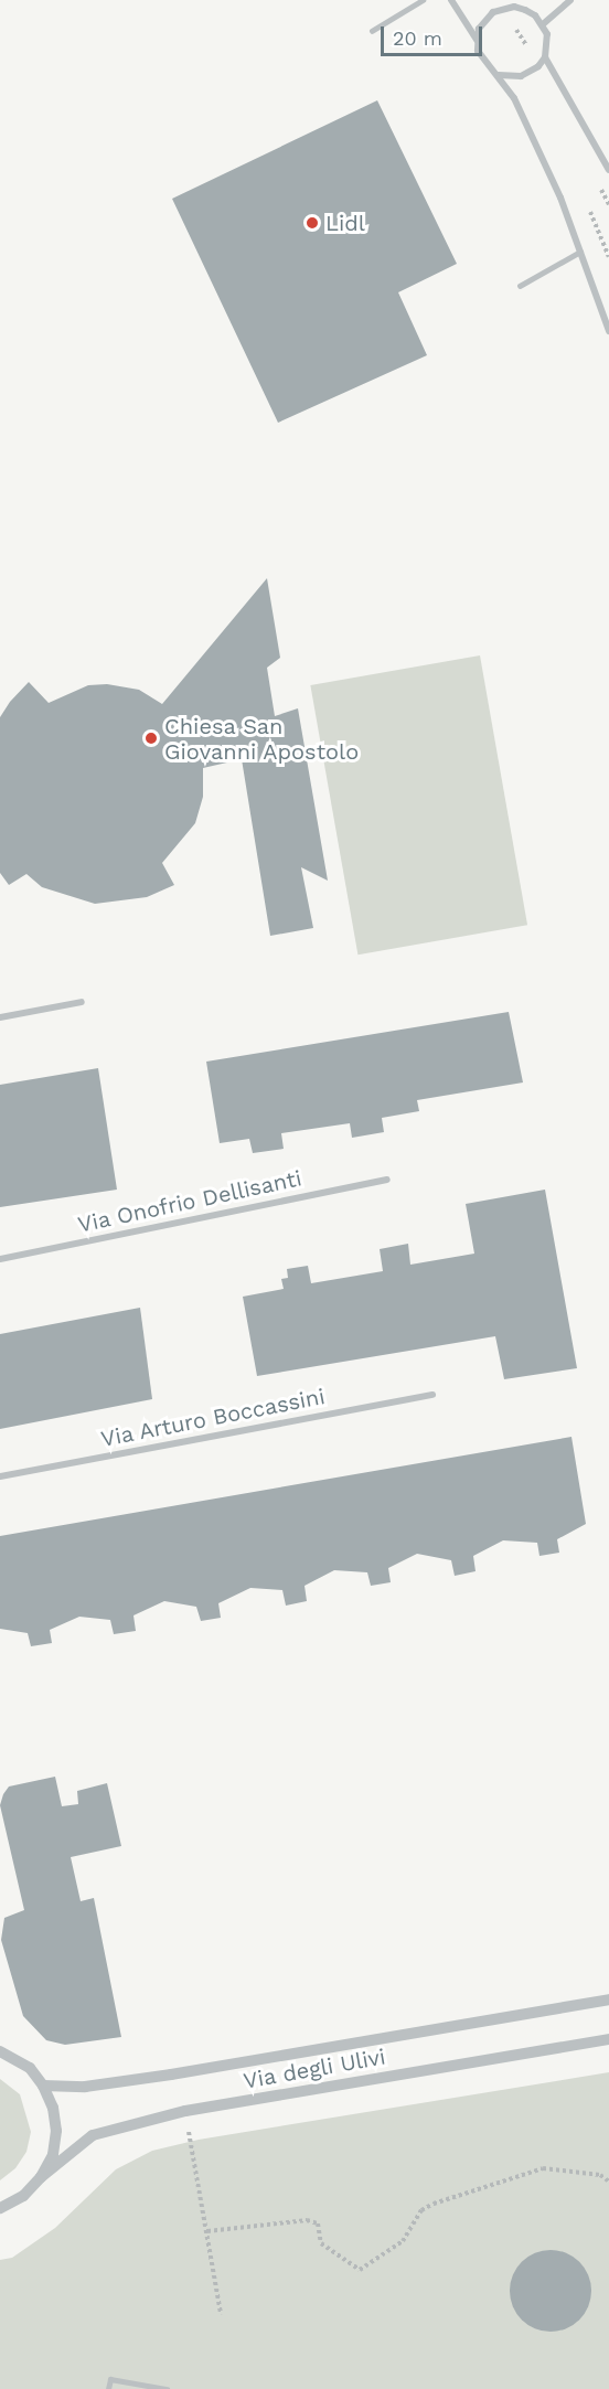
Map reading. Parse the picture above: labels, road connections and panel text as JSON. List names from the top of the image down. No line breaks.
{"streets":{"street":["Via Onofrio Dellisanti","Via Arturo Boccassini","Via degli Ulivi"]},"places":["Lidl","Chiesa San Giovanni Apostolo"],"scale_bar":"20 m"}
